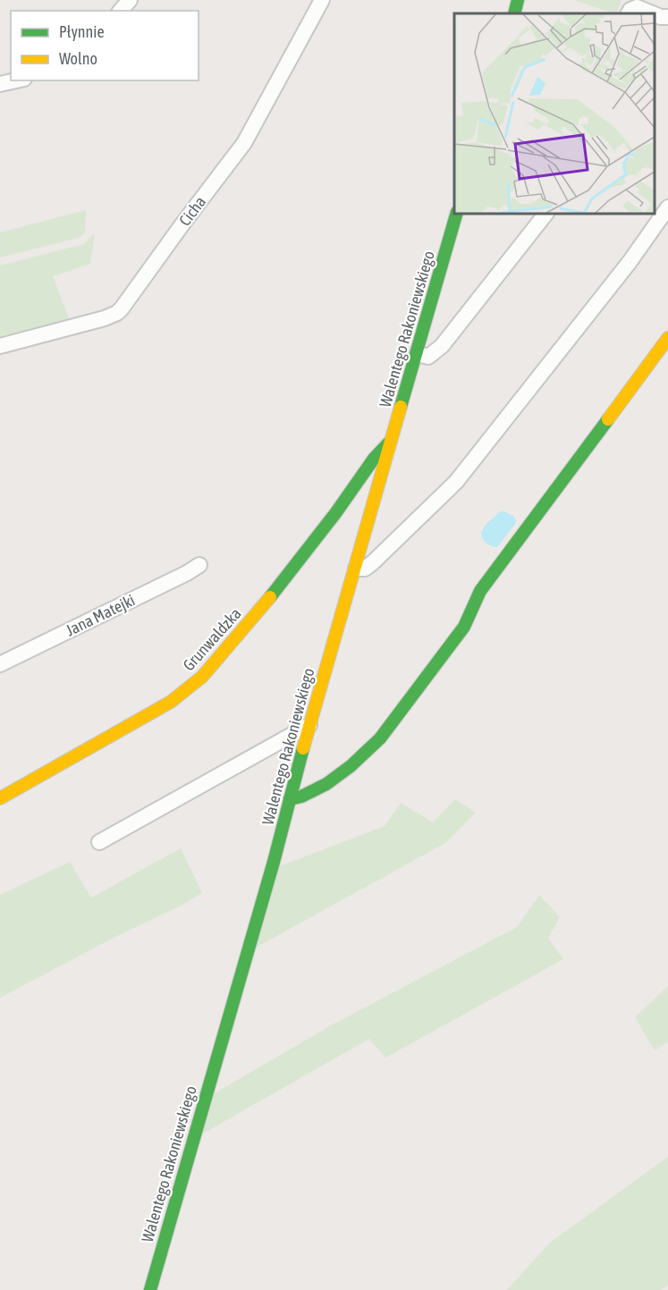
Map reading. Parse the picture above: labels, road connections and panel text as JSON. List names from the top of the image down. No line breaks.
{"streets":{"street":["Cicha","Walentego Rakoniewskiego","Jana Matejki","Grunwaldzka"]},"crossings":[["Walentego Rakoniewskiego","Grunwaldzka"]],"legend":["Płynnie","Wolno"]}
